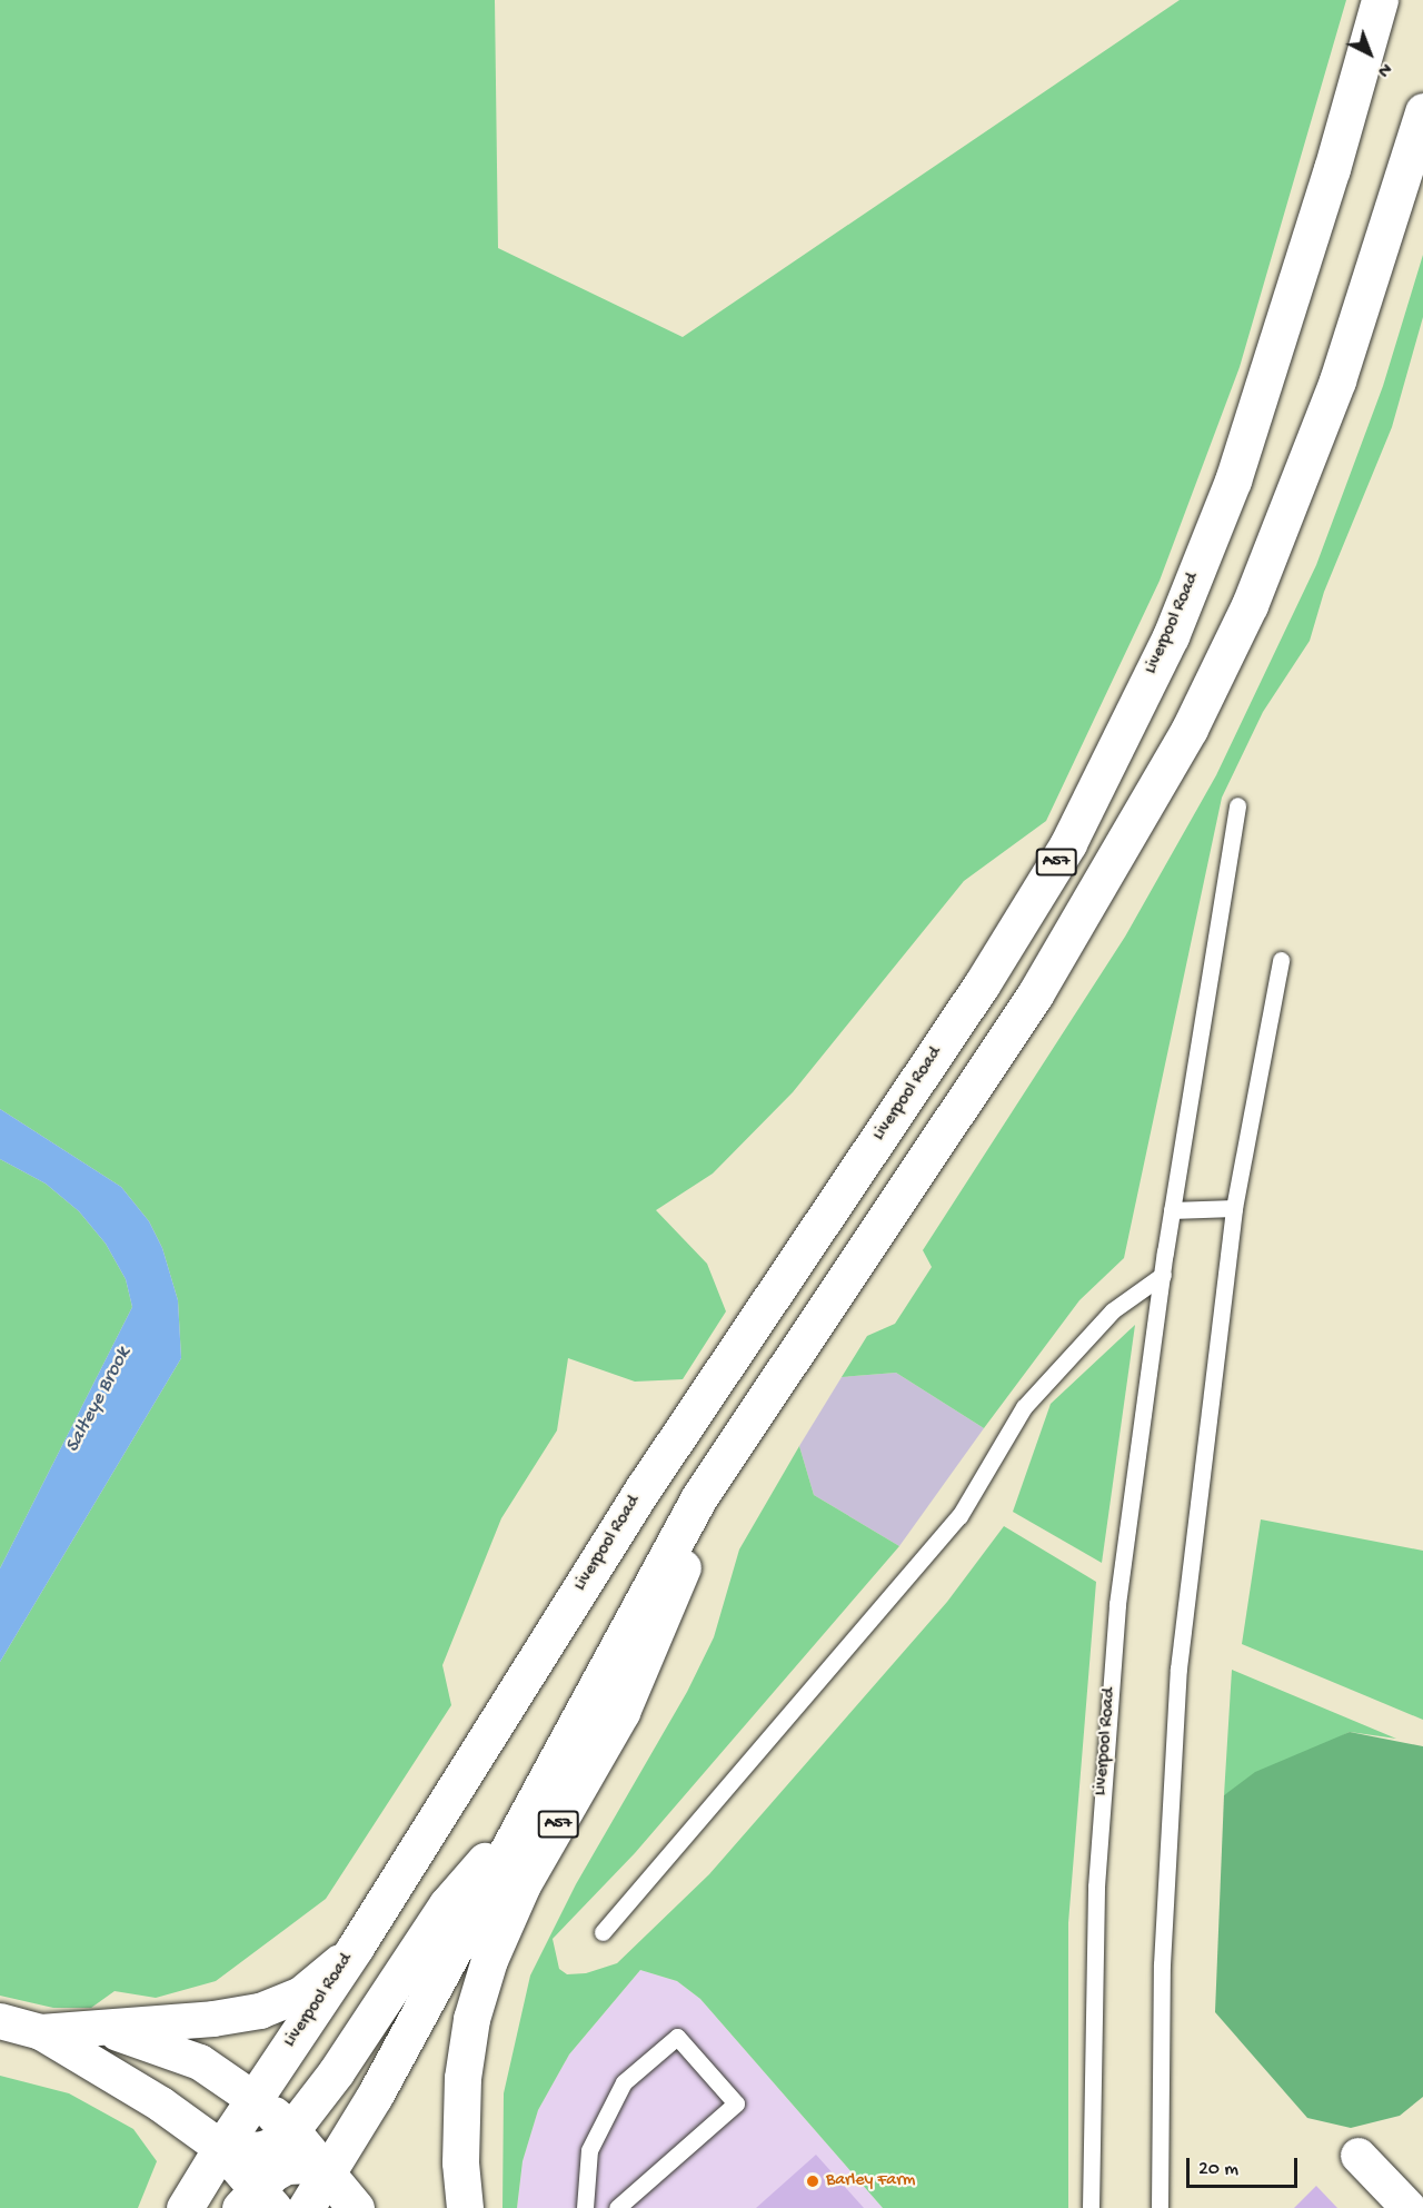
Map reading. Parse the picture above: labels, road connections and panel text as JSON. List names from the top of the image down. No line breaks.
{"streets":{"main road":["Liverpool Road","A57"]},"crossings":[["Liverpool Road","A57"]],"water":["Salteye Brook"],"places":["Barley Farm"],"scale_bar":"20 m","north":"bottom right"}
